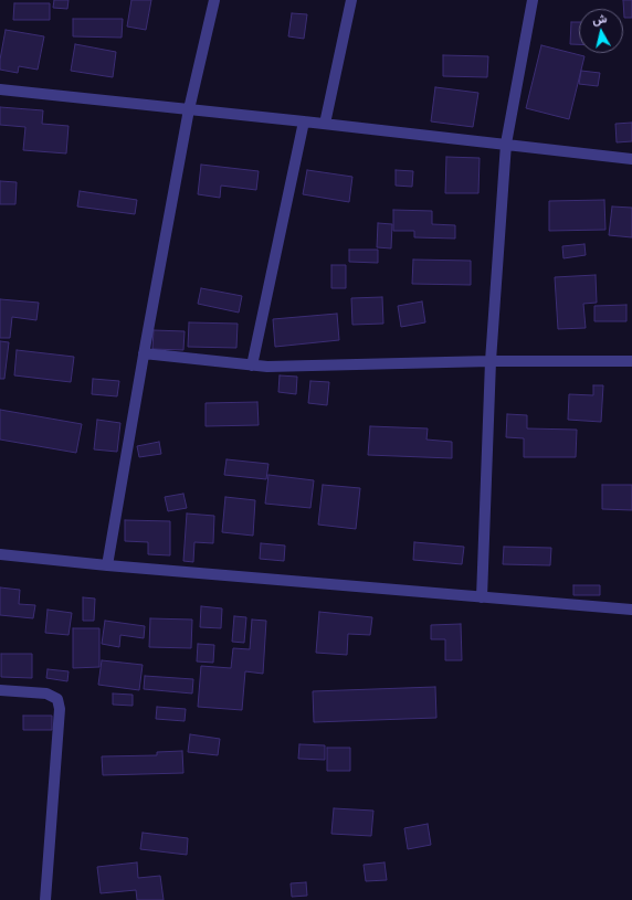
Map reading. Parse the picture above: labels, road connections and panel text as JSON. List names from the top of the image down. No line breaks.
{"north":"top"}
